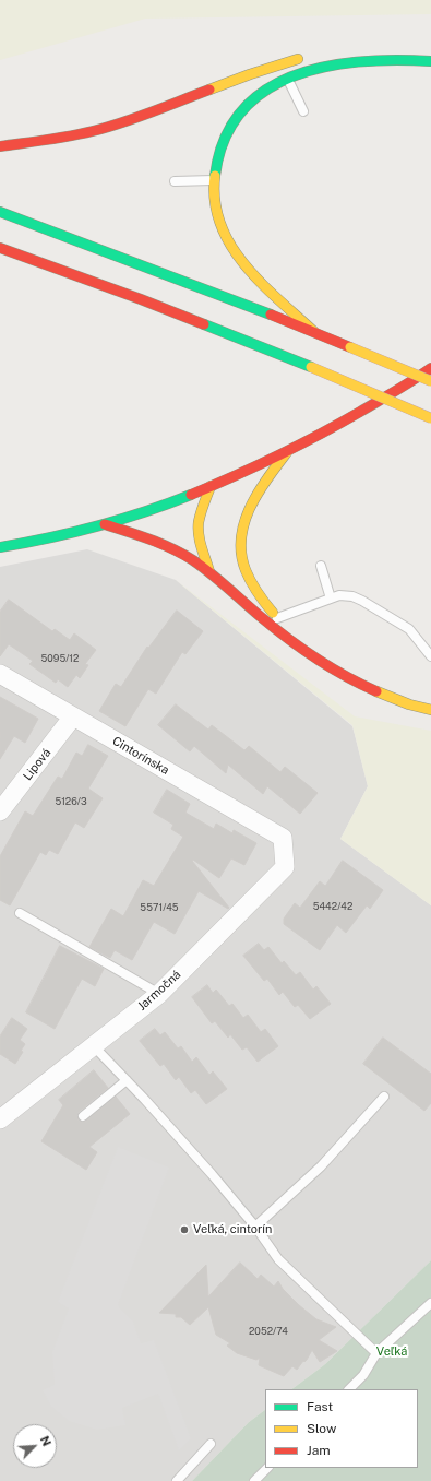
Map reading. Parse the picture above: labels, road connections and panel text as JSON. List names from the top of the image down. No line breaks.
{"streets":{"street":["Cintorínska","Lipová","Jarmočná"]},"crossings":[["Cintorínska","Lipová"],["Cintorínska","Jarmočná"]],"parks":["Veľká"],"places":["Veľká, cintorín"],"house_numbers":["5095/12","5126/3","5442/42","5571/45","2052/74"],"legend":["Fast","Slow","Jam"],"north":"top right"}
